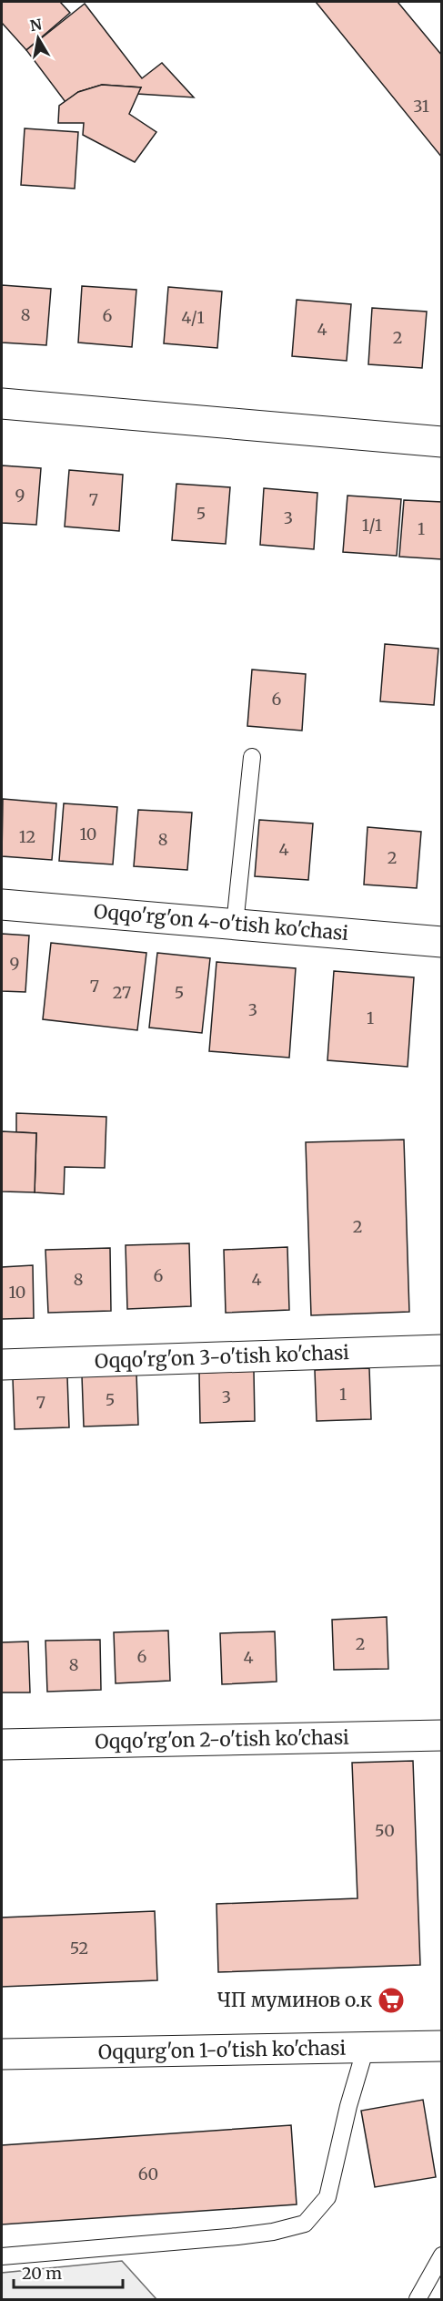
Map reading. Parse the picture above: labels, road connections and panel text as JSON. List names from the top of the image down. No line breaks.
{"streets":{"street":["Oqqo'rg'on 4-o'tish ko'chasi","Oqqo'rg'on 3-o'tish ko'chasi","Oqqo'rg'on 2-o'tish ko'chasi","Oqqurg'on 1-o'tish ko'chasi"]},"places":{"supermarket":["ЧП муминов о.к"]},"house_numbers":["31","8","6","4/1","4","2","9","7","5","3","1/1","1","6","10","12","8","4","2","9","7","27","5","3","1","2","6","8","4","10","1","3","5","7","2","6","4","8","50","52","60"],"scale_bar":"20 m","north":"top"}
